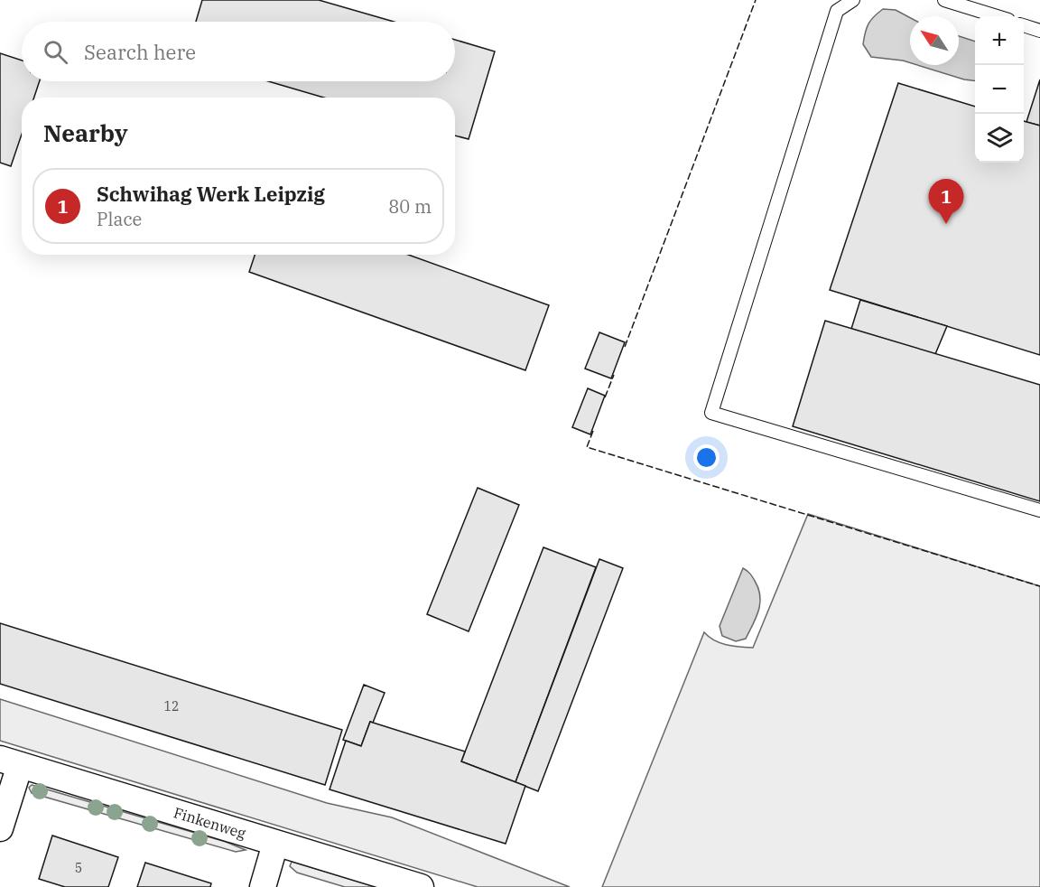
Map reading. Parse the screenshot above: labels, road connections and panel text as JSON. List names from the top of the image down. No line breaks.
{"streets":{"street":["Finkenweg"]},"house_numbers":["12","5"],"north":"top left","page":{"map_buttons":["+","−"],"search":"Search here","heading":"Nearby","list":[{"mark":"1","name":"Schwihag Werk Leipzig","note":"Place","value":"80 m"}],"pins":"1"}}
